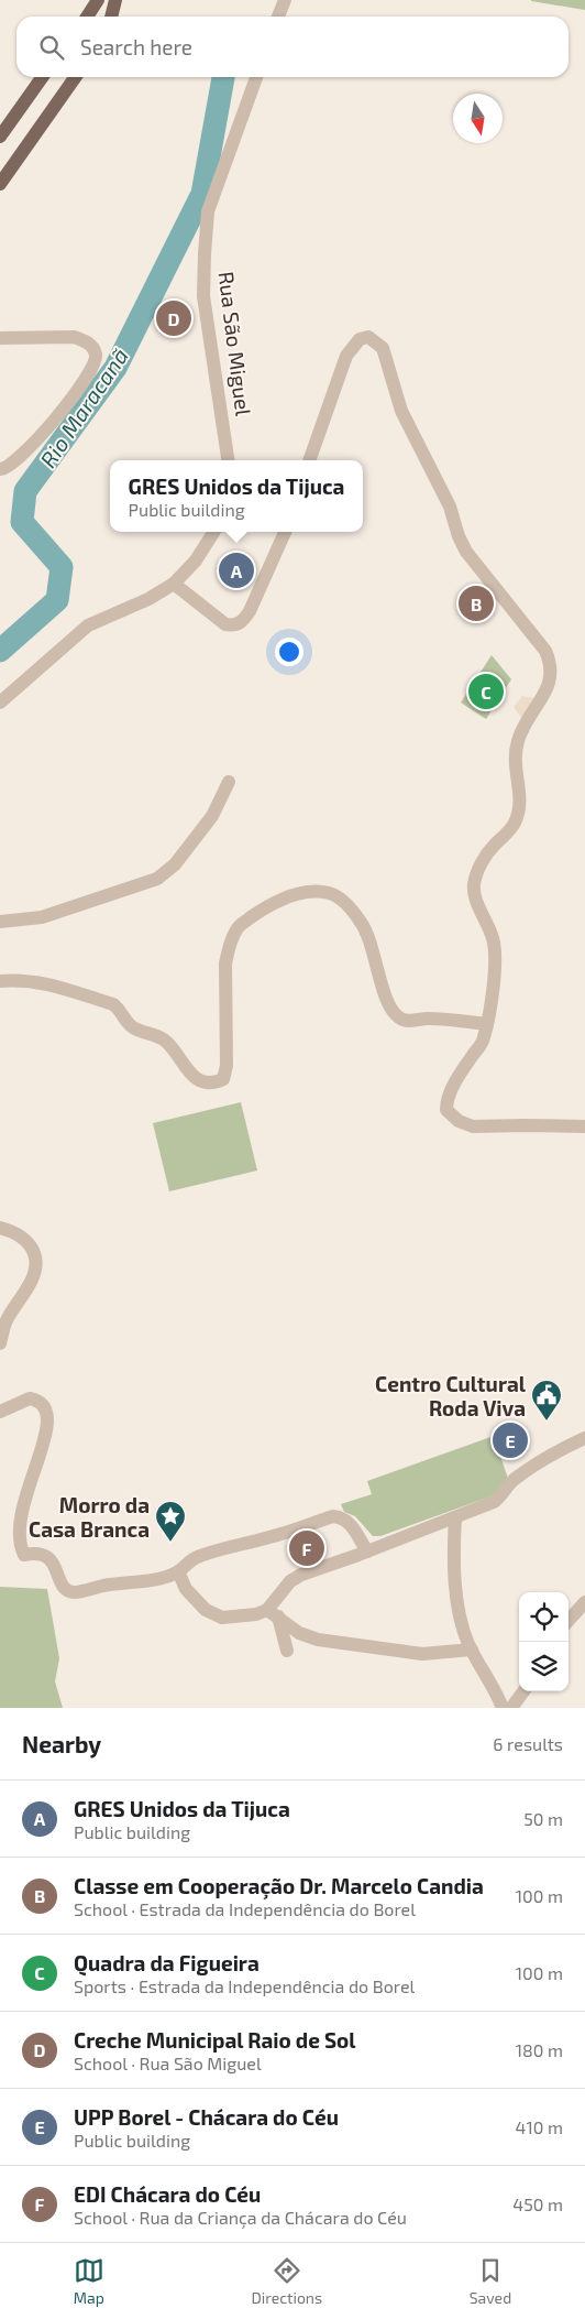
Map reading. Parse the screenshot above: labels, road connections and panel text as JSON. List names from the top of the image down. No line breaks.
{"streets":{"street":["Rua São Miguel"]},"water":["Rio Maracanã"],"places":{"public building":["Centro Cultural Roda Viva"],"place":["Morro da Casa Branca"]},"north":"bottom","page":{"search":"Search here","pins":["D","A","B","C","E","F"],"popup":["GRES Unidos da Tijuca","Public building"],"heading":["Nearby","6 results"],"list":[{"mark":"A","name":"GRES Unidos da Tijuca","note":"Public building","value":"50 m"},{"mark":"B","name":"Classe em Cooperação Dr. Marcelo Candia","note":"School · Estrada da Independência do Borel","value":"100 m"},{"mark":"C","name":"Quadra da Figueira","note":"Sports · Estrada da Independência do Borel","value":"100 m"},{"mark":"D","name":"Creche Municipal Raio de Sol","note":"School · Rua São Miguel","value":"180 m"},{"mark":"E","name":"UPP Borel - Chácara do Céu","note":"Public building","value":"410 m"},{"mark":"F","name":"EDI Chácara do Céu","note":"School · Rua da Criança da Chácara do Céu","value":"450 m"}],"nav":["Map","Directions","Saved"]}}
